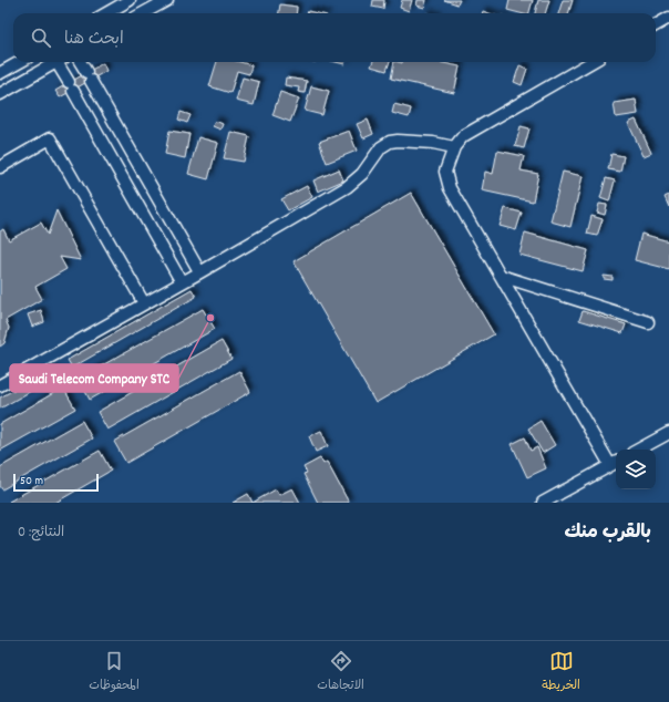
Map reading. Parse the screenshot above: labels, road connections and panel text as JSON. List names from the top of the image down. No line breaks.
{"places":["Saudi Telecom Company STC"],"scale_bar":"50 m","page":{"search":"ابحث هنا","scale":"50 m","heading":["بالقرب منك","النتائج: 0"],"nav":["الخريطة","الاتجاهات","المحفوظات"]}}
